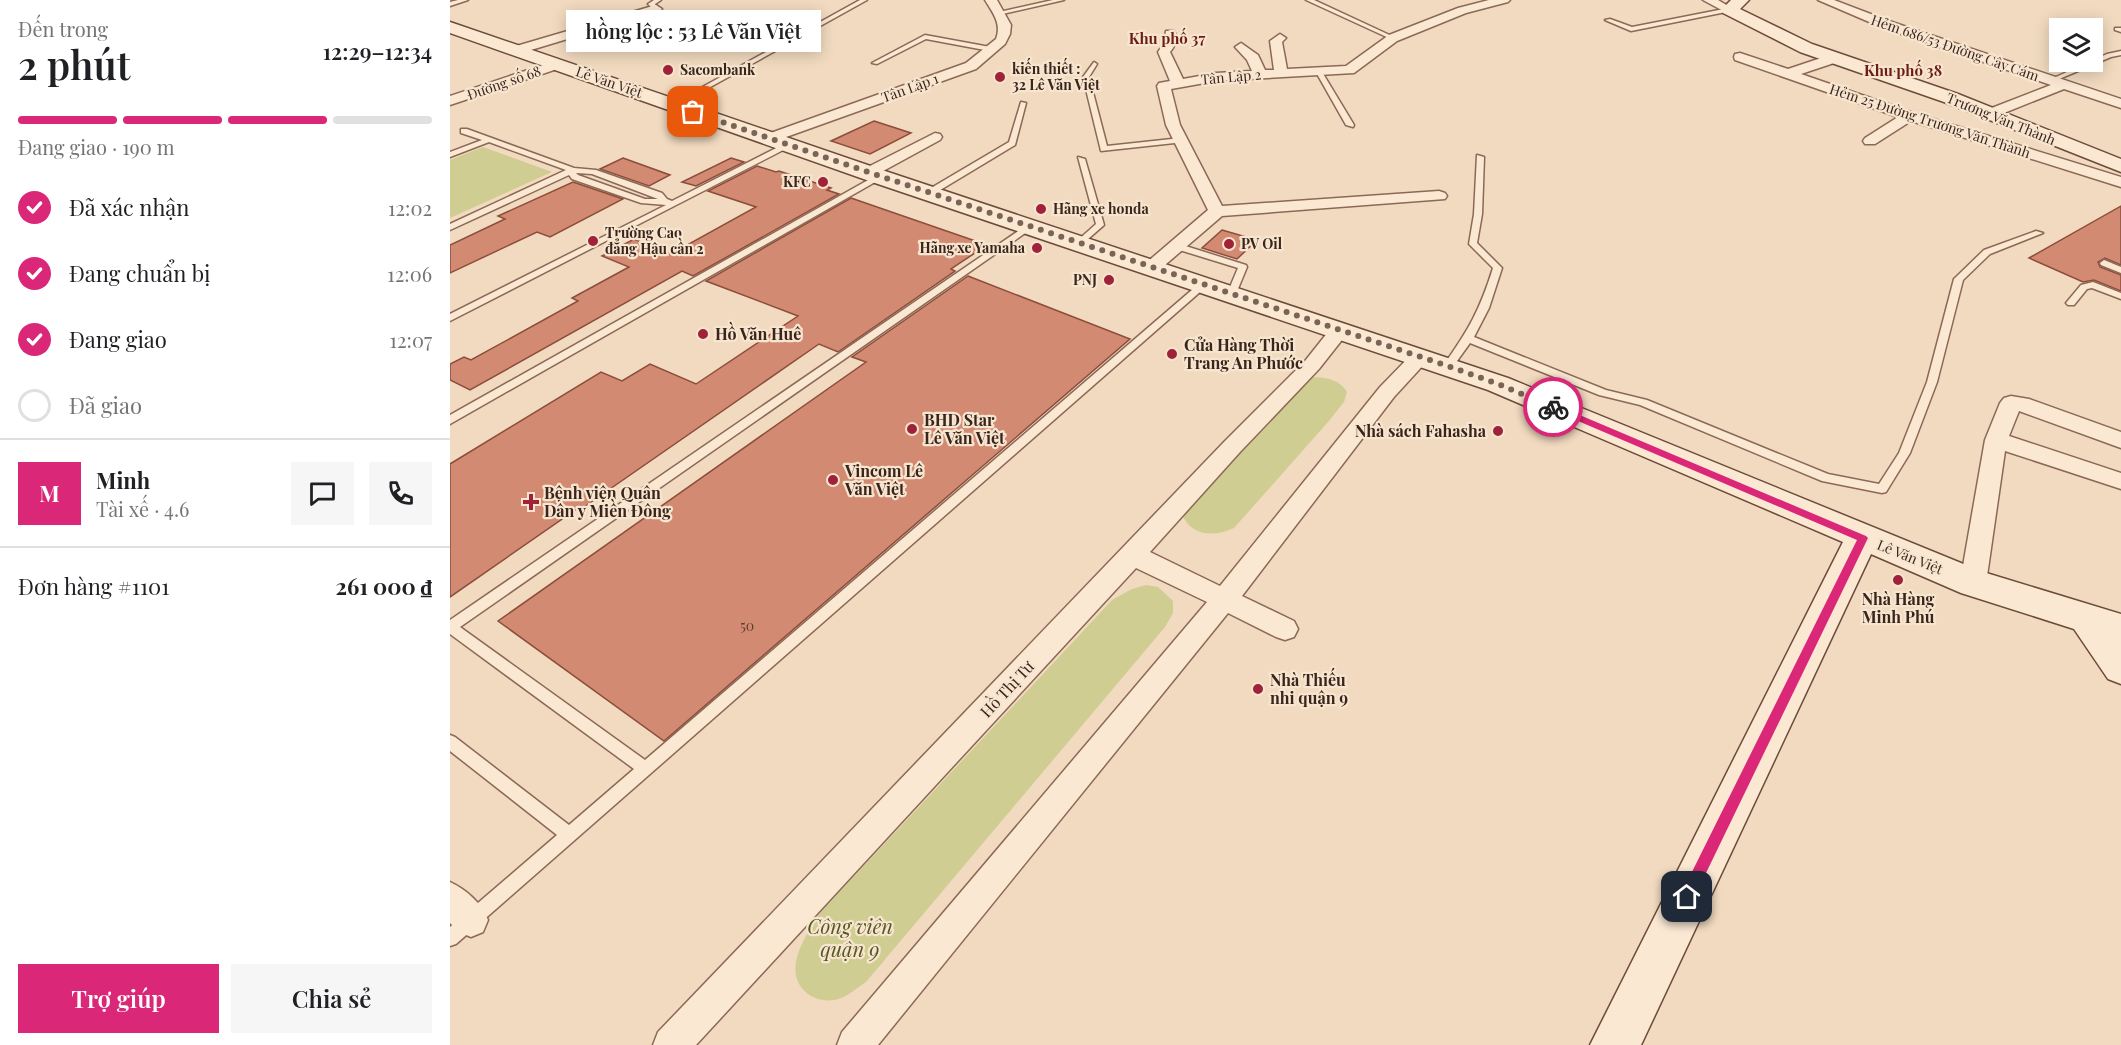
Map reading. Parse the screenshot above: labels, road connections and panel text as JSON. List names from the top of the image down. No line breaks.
{"streets":{"main road":["Lê Văn Việt","Trương Văn Thành"],"street":["Hẻm 686/53 Đường Cây Cám","Tân Lập 2","Đường số 68","Tân Lập 1","Hẻm 25 Đường Trương Văn Thành","Hồ Thị Tư"]},"crossings":[["Lê Văn Việt","Đường số 68"],["Lê Văn Việt","Tân Lập 1"],["Lê Văn Việt","Hồ Thị Tư"]],"districts":["Khu phố 37","Khu phố 38"],"parks":["Công viên quận 9"],"places":{"other":["Sacombank","kiến thiết : 32 Lê Văn Việt","hồng lộc : 53 Lê Văn Việt","KFC","Hãng xe honda","Trường Cao đẳng Hậu cần 2","PV Oil","Hãng xe Yamaha","PNJ","Hồ Văn Huê","Cửa Hàng Thời Trang An Phước","BHD Star Lê Văn Việt","Nhà sách Fahasha","Vincom Lê Văn Việt","Nhà Hàng Minh Phú","Nhà Thiếu nhi quận 9"],"health":["Bệnh viện Quân Dân y Miền Đông"]},"house_numbers":["50"],"page":{"heading":["2 phút","Đến trong","12:29–12:34"],"panel":["Minh","Tài xế · 4.6","Đơn hàng #1101","261 000 ₫"],"bubble":"hồng lộc : 53 Lê Văn Việt","bar":"Đang giao · 190 m","list":[["Đã xác nhận","12:02"],["Đang chuẩn bị","12:06"],["Đang giao","12:07"],"Đã giao"],"round":"M","buttons":["Trợ giúp","Chia sẻ"]}}
